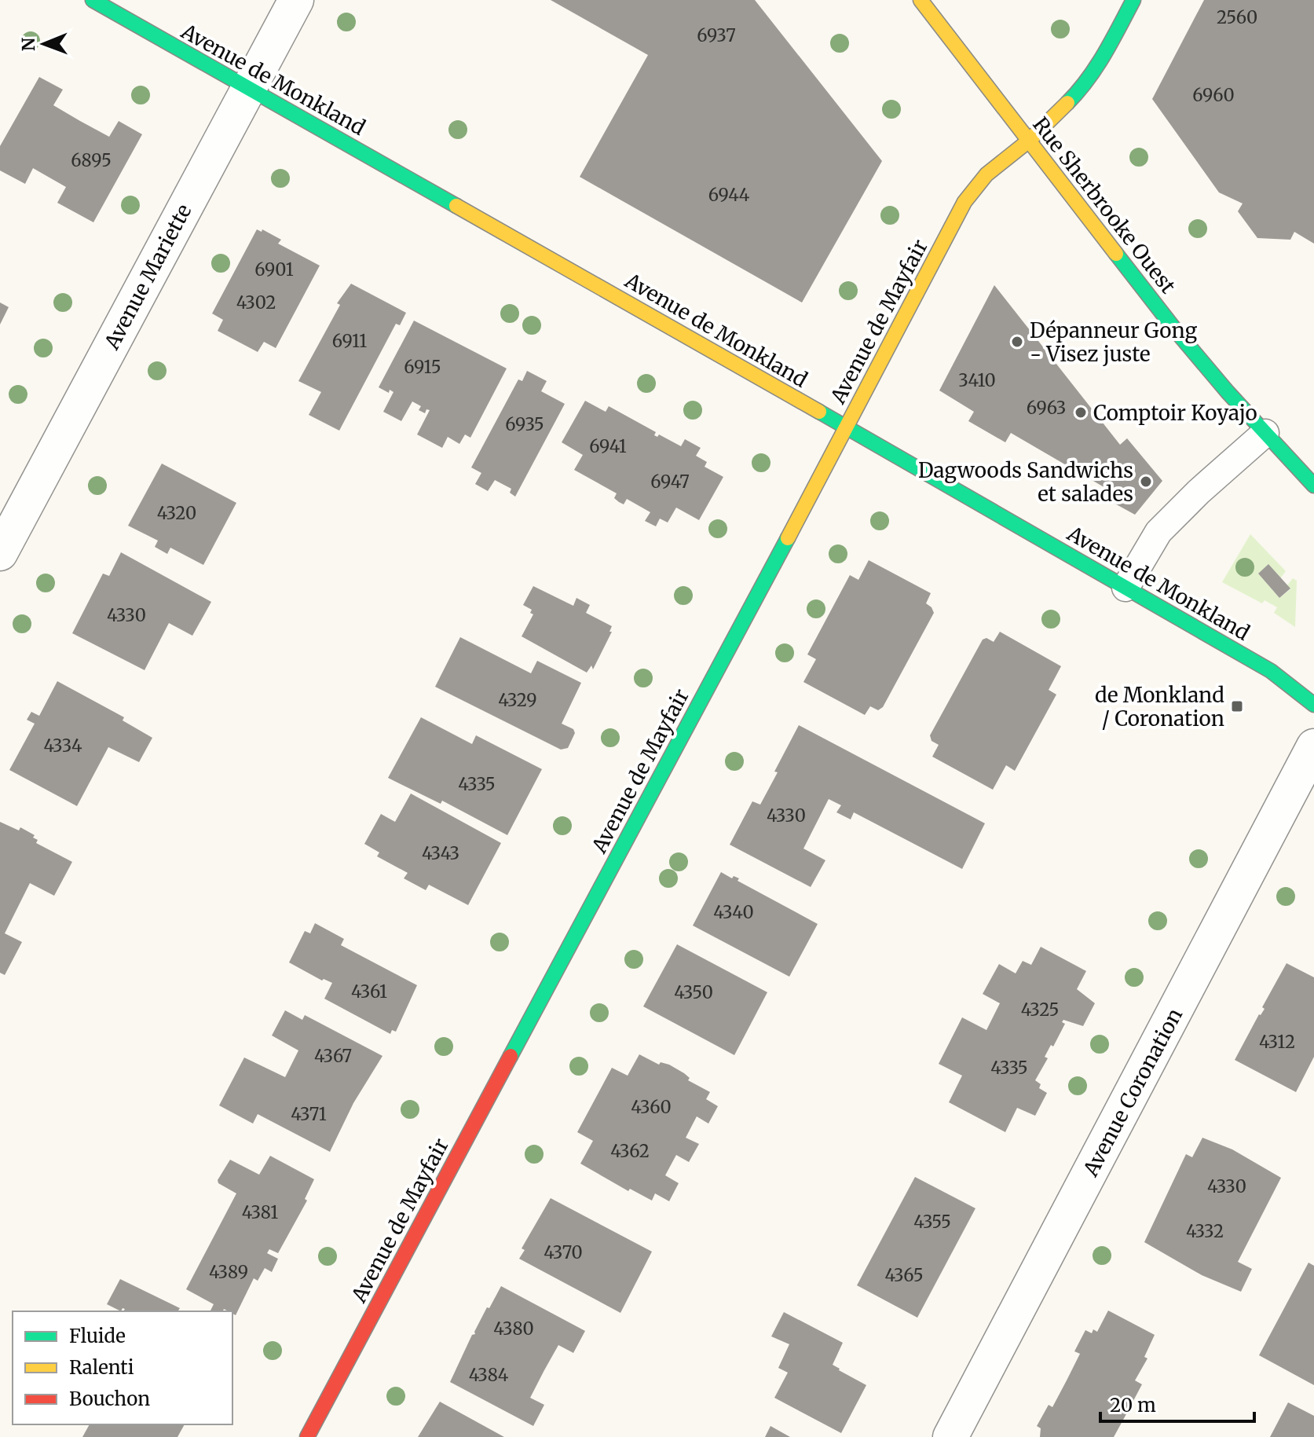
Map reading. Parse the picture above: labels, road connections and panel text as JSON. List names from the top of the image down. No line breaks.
{"streets":{"street":["Avenue de Monkland","Rue Sherbrooke Ouest","Avenue Mariette","Avenue de Mayfair","Avenue Coronation"]},"crossings":[["Avenue de Monkland","Avenue Mariette"],["Avenue de Monkland","Avenue de Mayfair"],["Rue Sherbrooke Ouest","Avenue de Mayfair"]],"places":{"other":["Dépanneur Gong - Visez juste","Comptoir Koyajo","Dagwoods Sandwichs et salades"],"transit":["de Monkland / Coronation"]},"house_numbers":["2560","6937","6960","6895","6944","6901","4302","6911","6915","3410","6963","6935","6941","6947","4320","4330","4329","4334","4335","4330","4343","4340","4361","4350","4325","4312","4367","4335","4360","4371","4362","4330","4381","4355","4332","4370","4389","4365","4380","4384"],"legend":["Fluide","Ralenti","Bouchon"],"scale_bar":"20 m","north":"left"}
